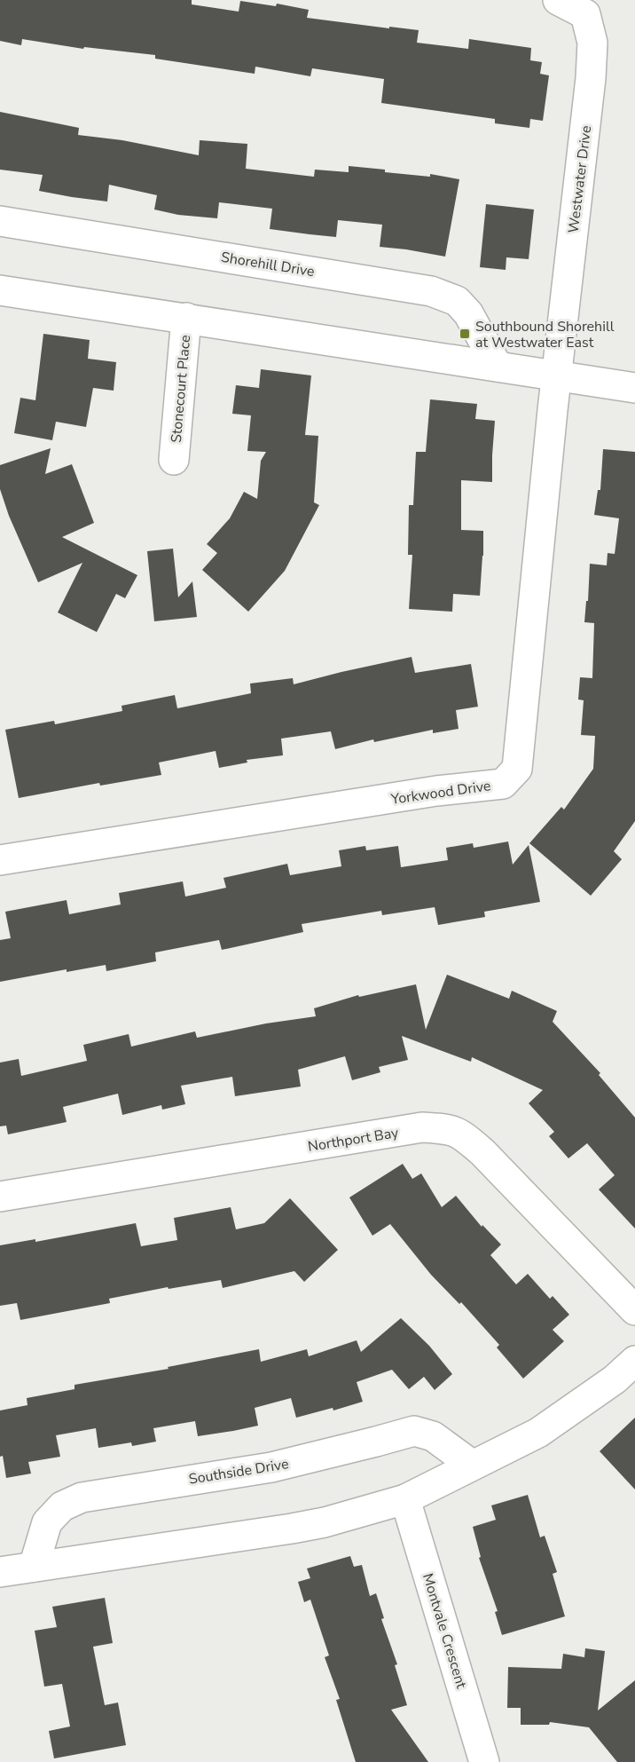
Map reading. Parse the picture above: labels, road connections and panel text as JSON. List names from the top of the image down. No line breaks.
{"streets":{"street":["Westwater Drive","Shorehill Drive","Stonecourt Place","Yorkwood Drive","Northport Bay","Southside Drive","Montvale Crescent"]},"crossings":[["Westwater Drive","Yorkwood Drive"]],"places":{"transit":["Southbound Shorehill at Westwater East"]}}
